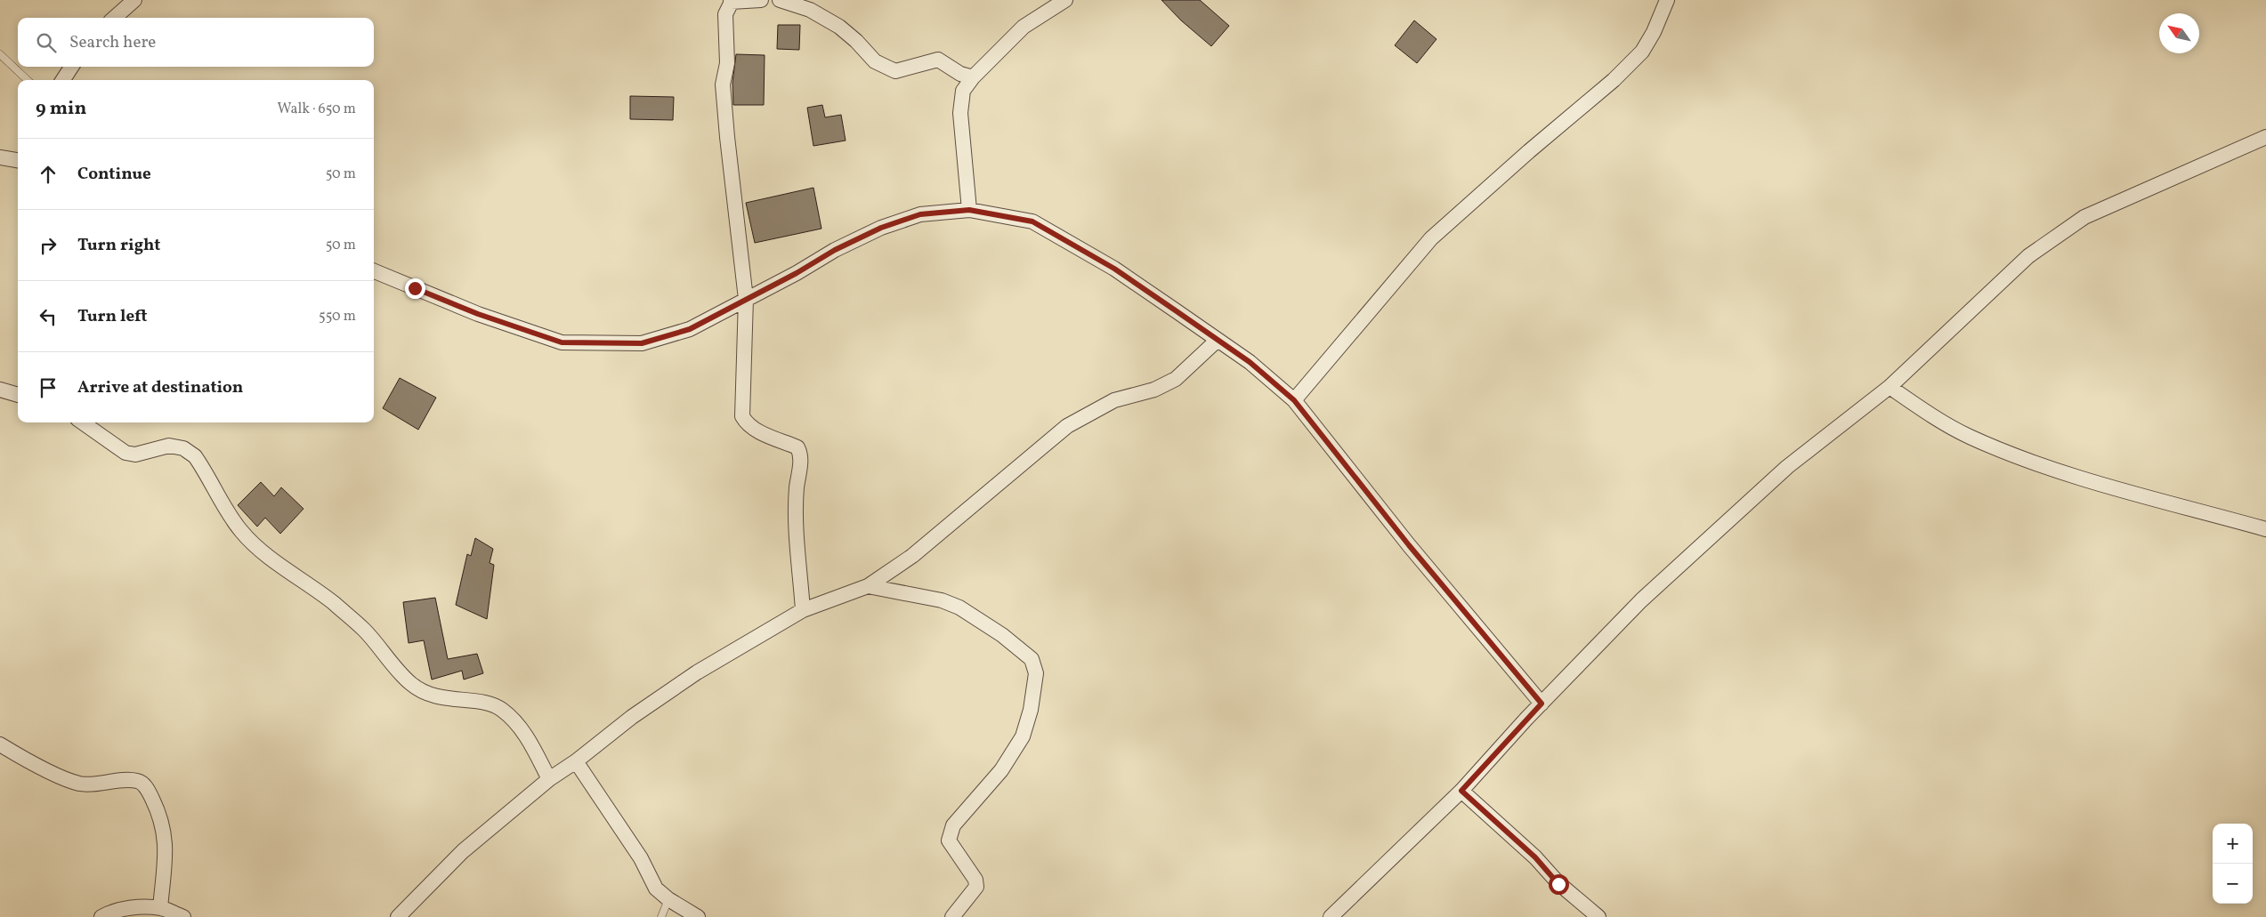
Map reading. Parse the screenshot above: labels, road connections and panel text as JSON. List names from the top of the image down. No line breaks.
{"north":"top left","page":{"search":"Search here","heading":["9 min","Walk · 650 m"],"list":[["Continue","50 m"],["Turn right","50 m"],["Turn left","550 m"],"Arrive at destination"],"map_buttons":["+","−"]}}
